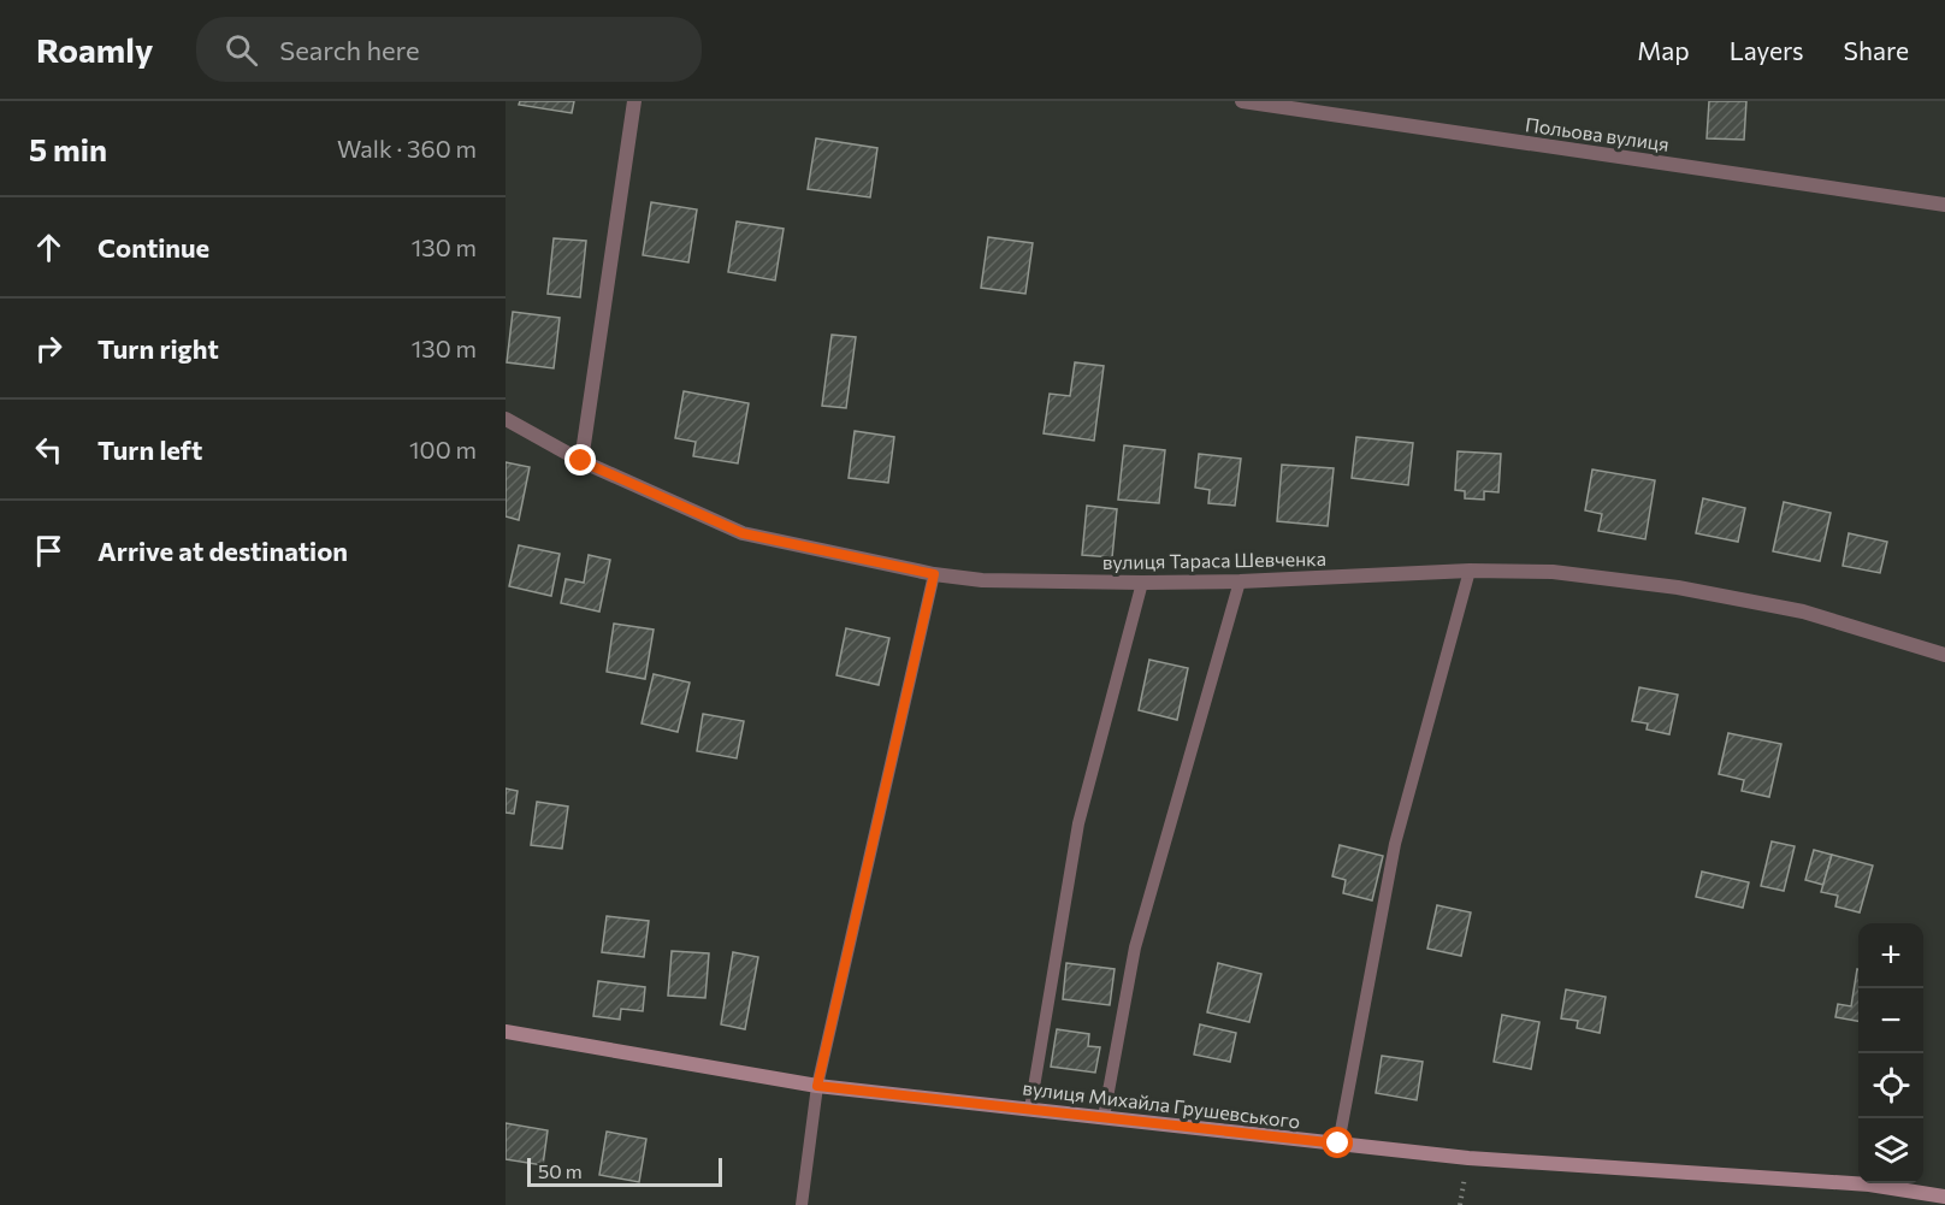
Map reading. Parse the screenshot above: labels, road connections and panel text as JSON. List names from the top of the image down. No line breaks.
{"streets":{"street":["Польова вулиця","вулиця Тараса Шевченка","вулиця Михайла Грушевського"]},"scale_bar":"50 m","page":{"header":"Roamly","search":"Search here","nav":["Map","Layers","Share"],"heading":["5 min","Walk · 360 m"],"list":[["Continue","130 m"],["Turn right","130 m"],["Turn left","100 m"],"Arrive at destination"],"map_buttons":["+","−"],"scale":"50 m"}}
